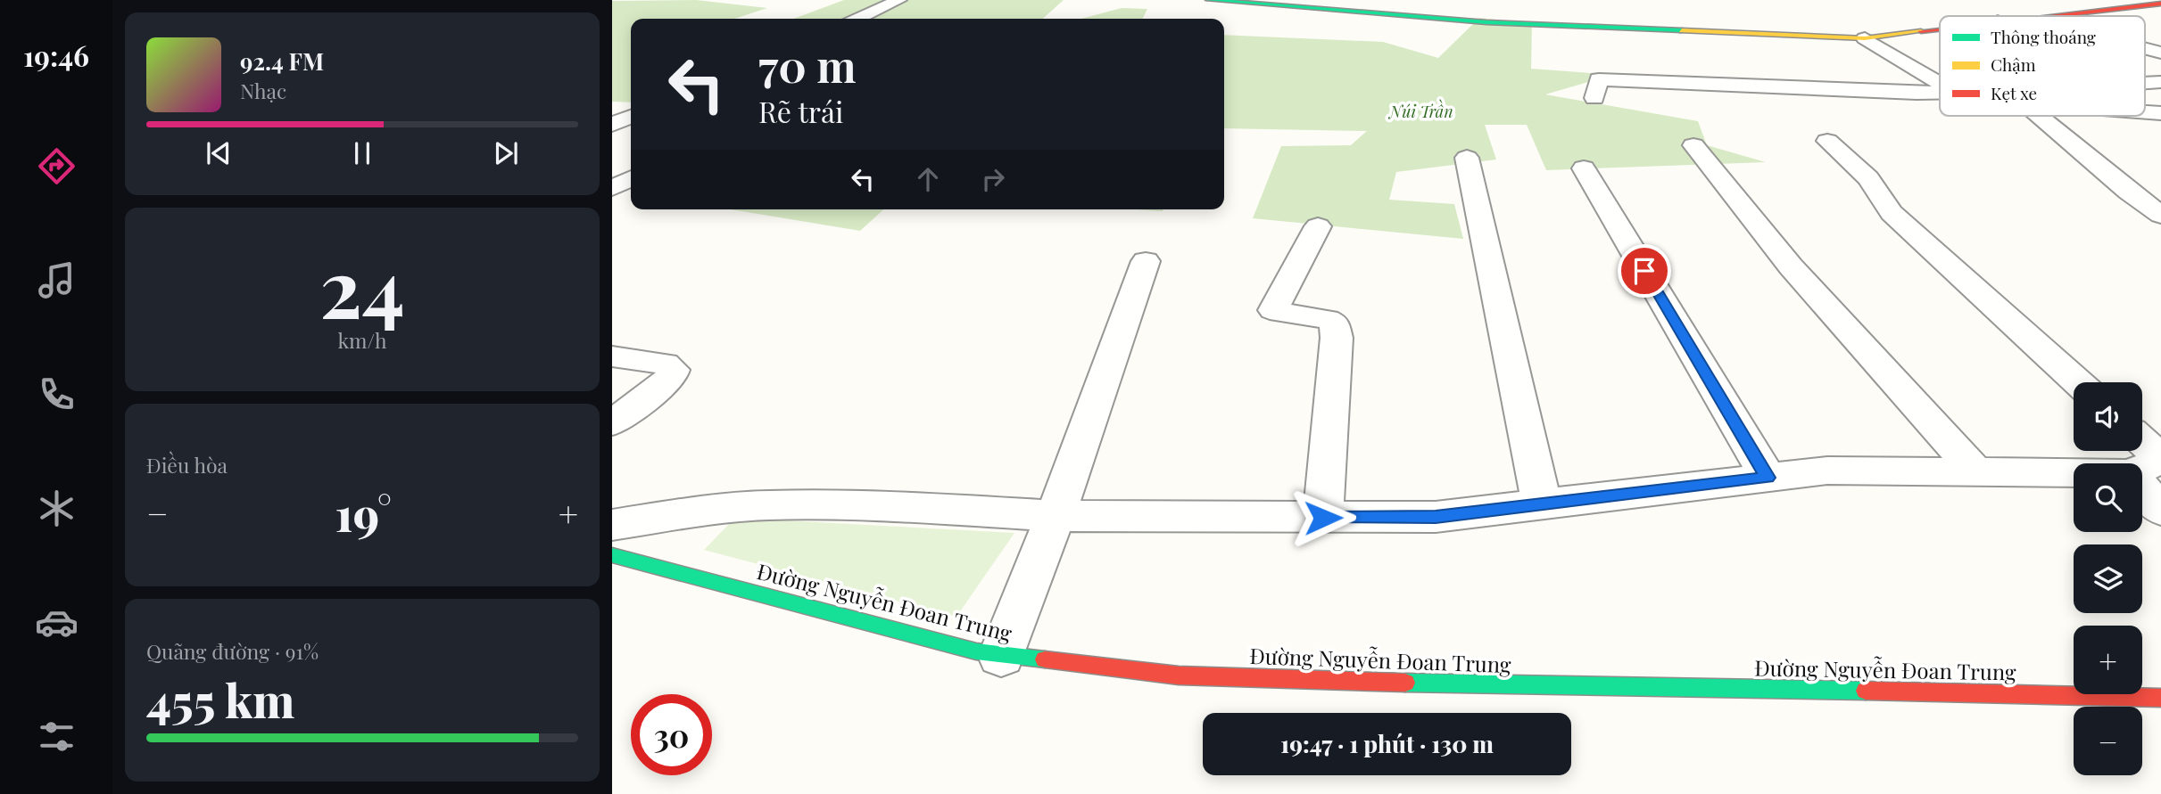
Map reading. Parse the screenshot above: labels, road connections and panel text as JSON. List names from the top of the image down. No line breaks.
{"streets":{"street":["Đường Nguyễn Đoan Trung"]},"parks":["Núi Trần"],"legend":["Thông thoáng","Chậm","Kẹt xe"],"page":{"tabs":"19:46","turn":["70 m","Rẽ trái"],"song":["92.4 FM","Nhạc"],"tile":[["24","km/h"],"Điều hòa",["Quãng đường · 91%","455 km"]],"map_buttons":["+","−"],"heat":["−","19°","+"],"limit":"30","trip":"19:47 · 1 phút · 130 m"}}
